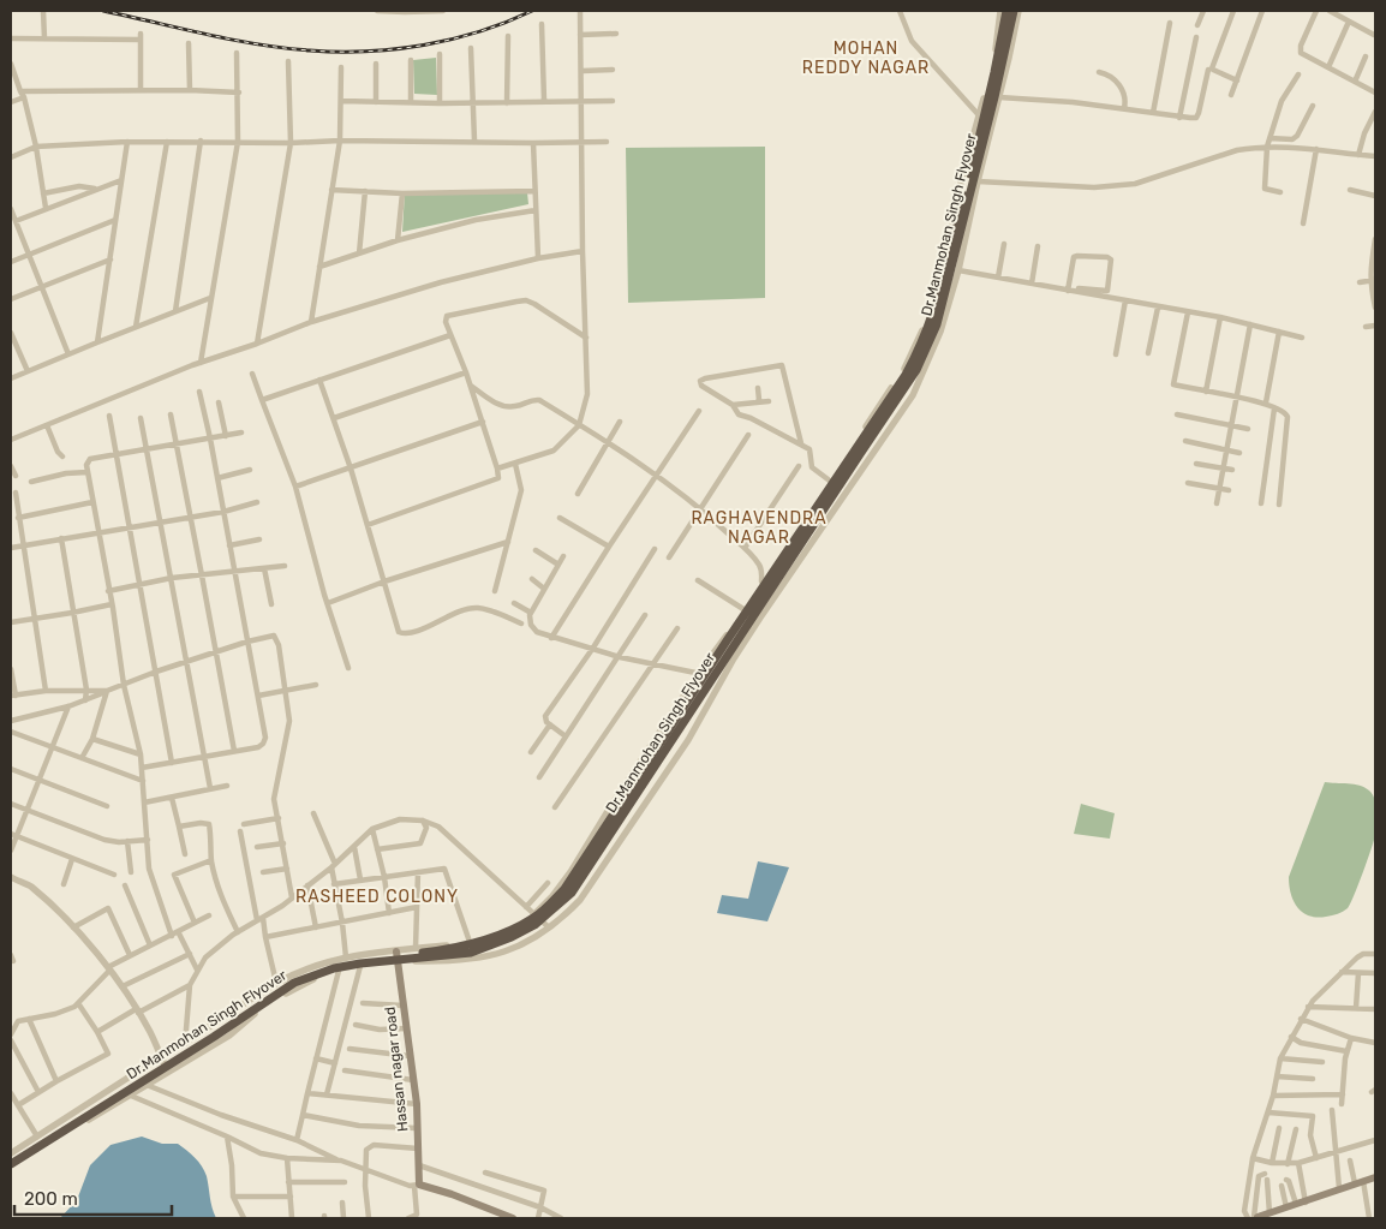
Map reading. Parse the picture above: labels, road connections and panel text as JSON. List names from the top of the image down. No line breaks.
{"streets":{"highway":["Dr.Manmohan Singh Flyover"],"main road":["Hassan nagar road"]},"districts":["MOHAN REDDY NAGAR","RAGHAVENDRA NAGAR","RASHEED COLONY"],"scale_bar":"200 m"}
